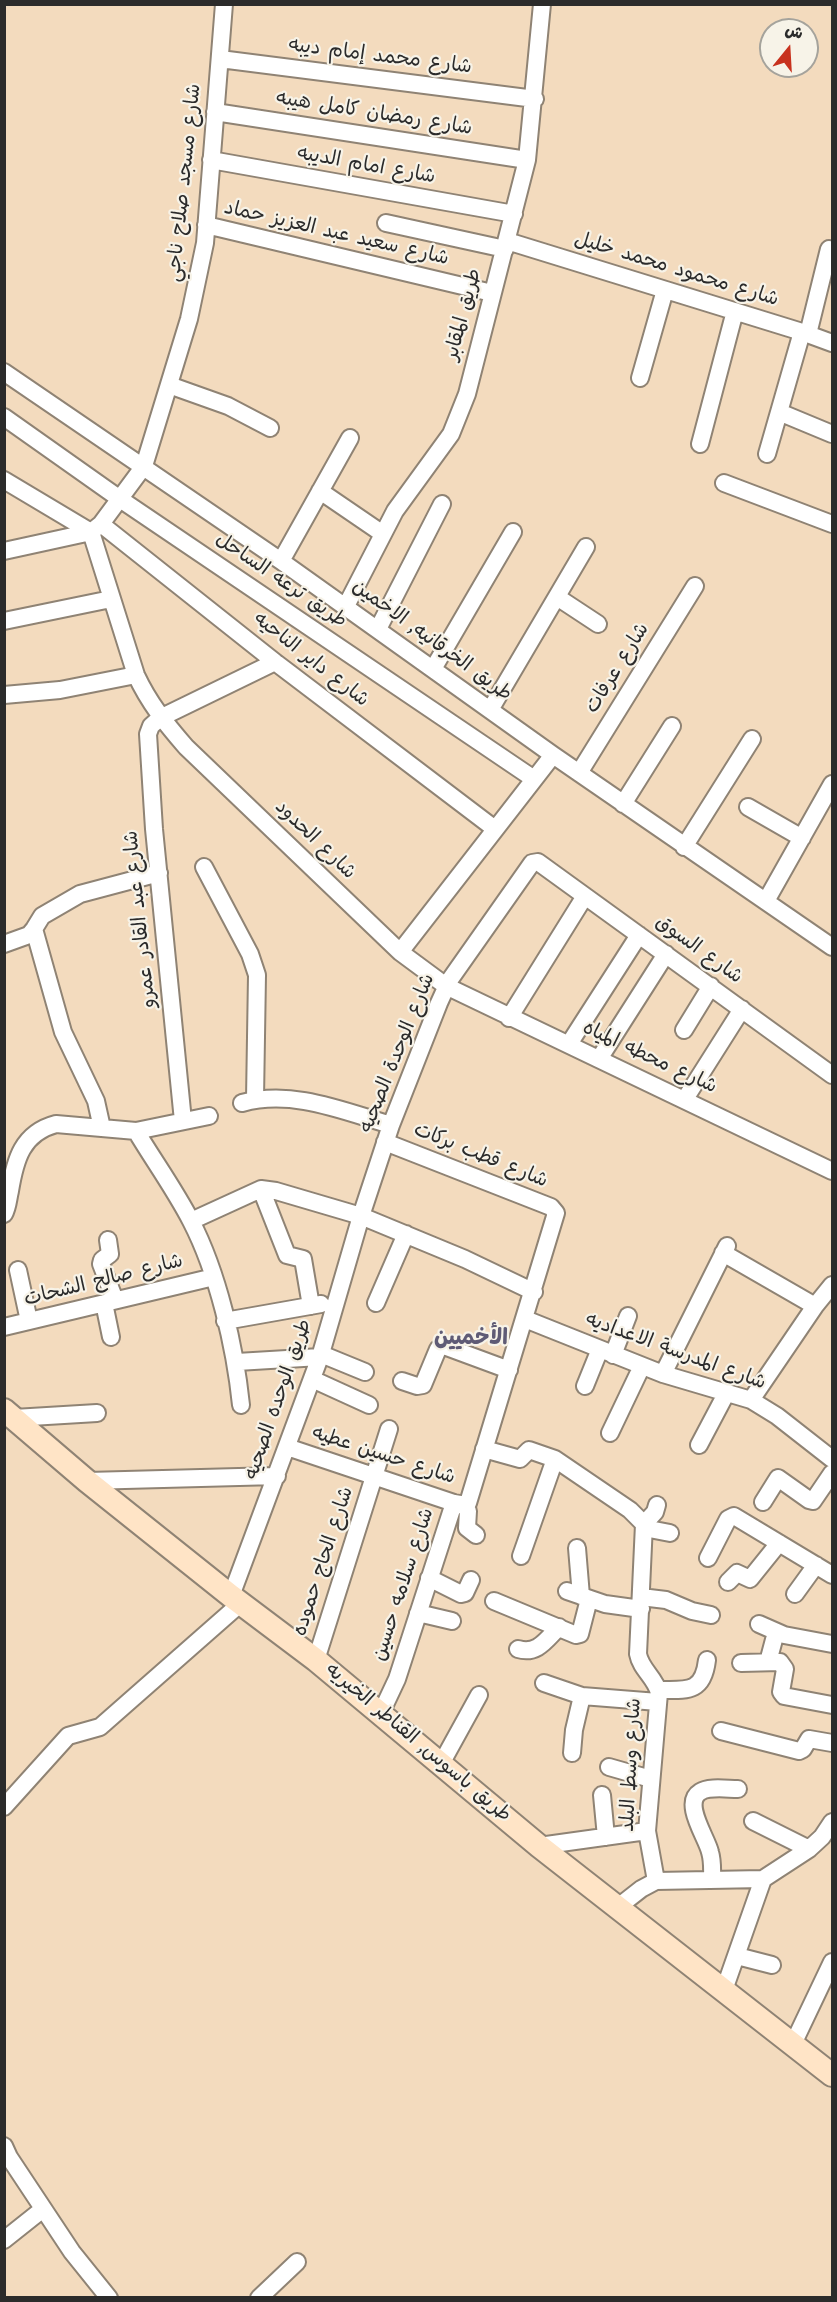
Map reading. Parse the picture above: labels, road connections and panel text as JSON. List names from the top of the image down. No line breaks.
{"streets":{"street":["شارع محمد إمام ديبه","شارع رمضان كامل هيبه","شارع امام الديبه","شارع مسجد صلاح ناجي","شارع سعيد عبد العزيز حماد","شارع محمود محمد خليل","طريق المقابر","طريق ترعه الساحل","طريق الخرقانيه, الاخمين","شارع داير الناحيه","شارع عرفات","شارع الحدود","شارع عبد القادر عمرو","شارع السوق","شارع الوحدة الصحيه","شارع محطه المياه","شارع قطب بركات","شارع صالح الشحات","شارع المدرسة الاعداديه","طريق الوحده الصحيه","شارع حسين عطيه","شارع الحاج حموده","شارع سلامه حسين","طريق باسوس, القناطر الخيريه","شارع وسط البلد"]},"crossings":[["شارع محمد إمام ديبه","شارع مسجد صلاح ناجي"],["شارع محمد إمام ديبه","طريق المقابر"],["شارع رمضان كامل هيبه","شارع مسجد صلاح ناجي"],["شارع رمضان كامل هيبه","طريق المقابر"],["شارع امام الديبه","شارع مسجد صلاح ناجي"],["شارع امام الديبه","طريق المقابر"],["شارع مسجد صلاح ناجي","شارع سعيد عبد العزيز حماد"],["شارع مسجد صلاح ناجي","طريق ترعه الساحل"],["شارع مسجد صلاح ناجي","طريق الخرقانيه, الاخمين"],["شارع مسجد صلاح ناجي","شارع داير الناحيه"],["شارع مسجد صلاح ناجي","شارع الحدود"],["شارع سعيد عبد العزيز حماد","طريق المقابر"],["شارع محمود محمد خليل","طريق المقابر"],["طريق المقابر","طريق الخرقانيه, الاخمين"],["طريق الخرقانيه, الاخمين","شارع عرفات"],["شارع داير الناحيه","شارع الحدود"],["شارع الحدود","شارع عبد القادر عمرو"],["شارع الحدود","شارع الوحدة الصحيه"],["شارع الحدود","شارع محطه المياه"],["شارع السوق","شارع الوحدة الصحيه"],["شارع الوحدة الصحيه","شارع محطه المياه"],["شارع الوحدة الصحيه","شارع قطب بركات"],["شارع الوحدة الصحيه","طريق الوحده الصحيه"],["شارع قطب بركات","شارع سلامه حسين"],["شارع المدرسة الاعداديه","شارع سلامه حسين"],["طريق الوحده الصحيه","شارع حسين عطيه"],["طريق الوحده الصحيه","طريق باسوس, القناطر الخيريه"],["شارع حسين عطيه","شارع الحاج حموده"],["شارع حسين عطيه","شارع سلامه حسين"],["شارع الحاج حموده","طريق باسوس, القناطر الخيريه"],["شارع سلامه حسين","طريق باسوس, القناطر الخيريه"]],"districts":["الأخميين"],"north":"top"}
